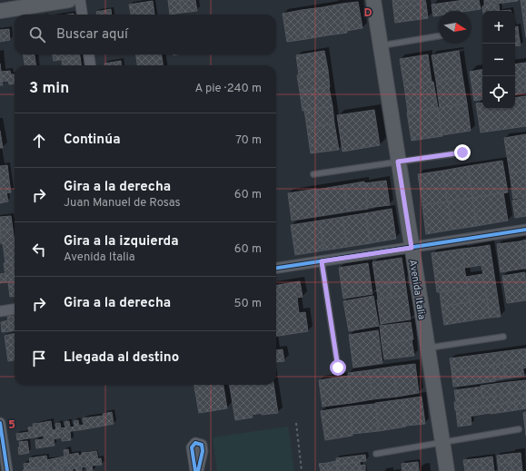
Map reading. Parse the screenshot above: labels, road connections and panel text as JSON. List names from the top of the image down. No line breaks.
{"streets":{"main road":["Avenida Italia"]},"north":"right","page":{"map_buttons":["+","−"],"search":"Buscar aquí","heading":["3 min","A pie · 240 m"],"list":[["Continúa","70 m"],["Gira a la derecha","Juan Manuel de Rosas","60 m"],["Gira a la izquierda","Avenida Italia","60 m"],["Gira a la derecha","50 m"],"Llegada al destino"]},"grid":{"columns":["D"],"rows":["5"]}}
